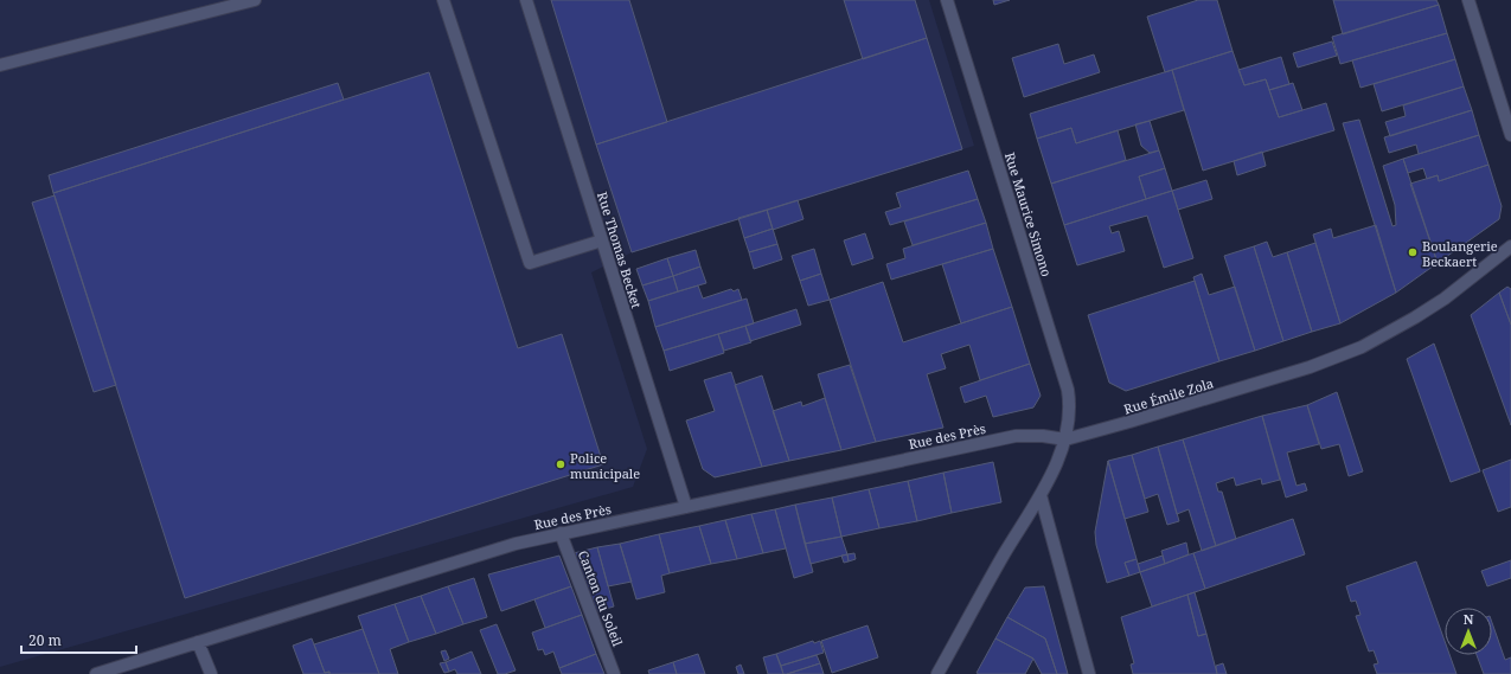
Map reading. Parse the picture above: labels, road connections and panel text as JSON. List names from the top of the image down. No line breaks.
{"streets":{"street":["Rue Maurice Simono","Rue Thomas Becket","Rue Émile Zola","Rue des Près","Canton du Soleil"]},"crossings":[["Rue Maurice Simono","Rue Émile Zola"],["Rue Maurice Simono","Rue des Près"],["Rue Thomas Becket","Rue des Près"],["Rue Émile Zola","Rue des Près"],["Rue des Près","Canton du Soleil"]],"places":["Boulangerie Beckaert","Police municipale"],"scale_bar":"20 m","north":"top"}
